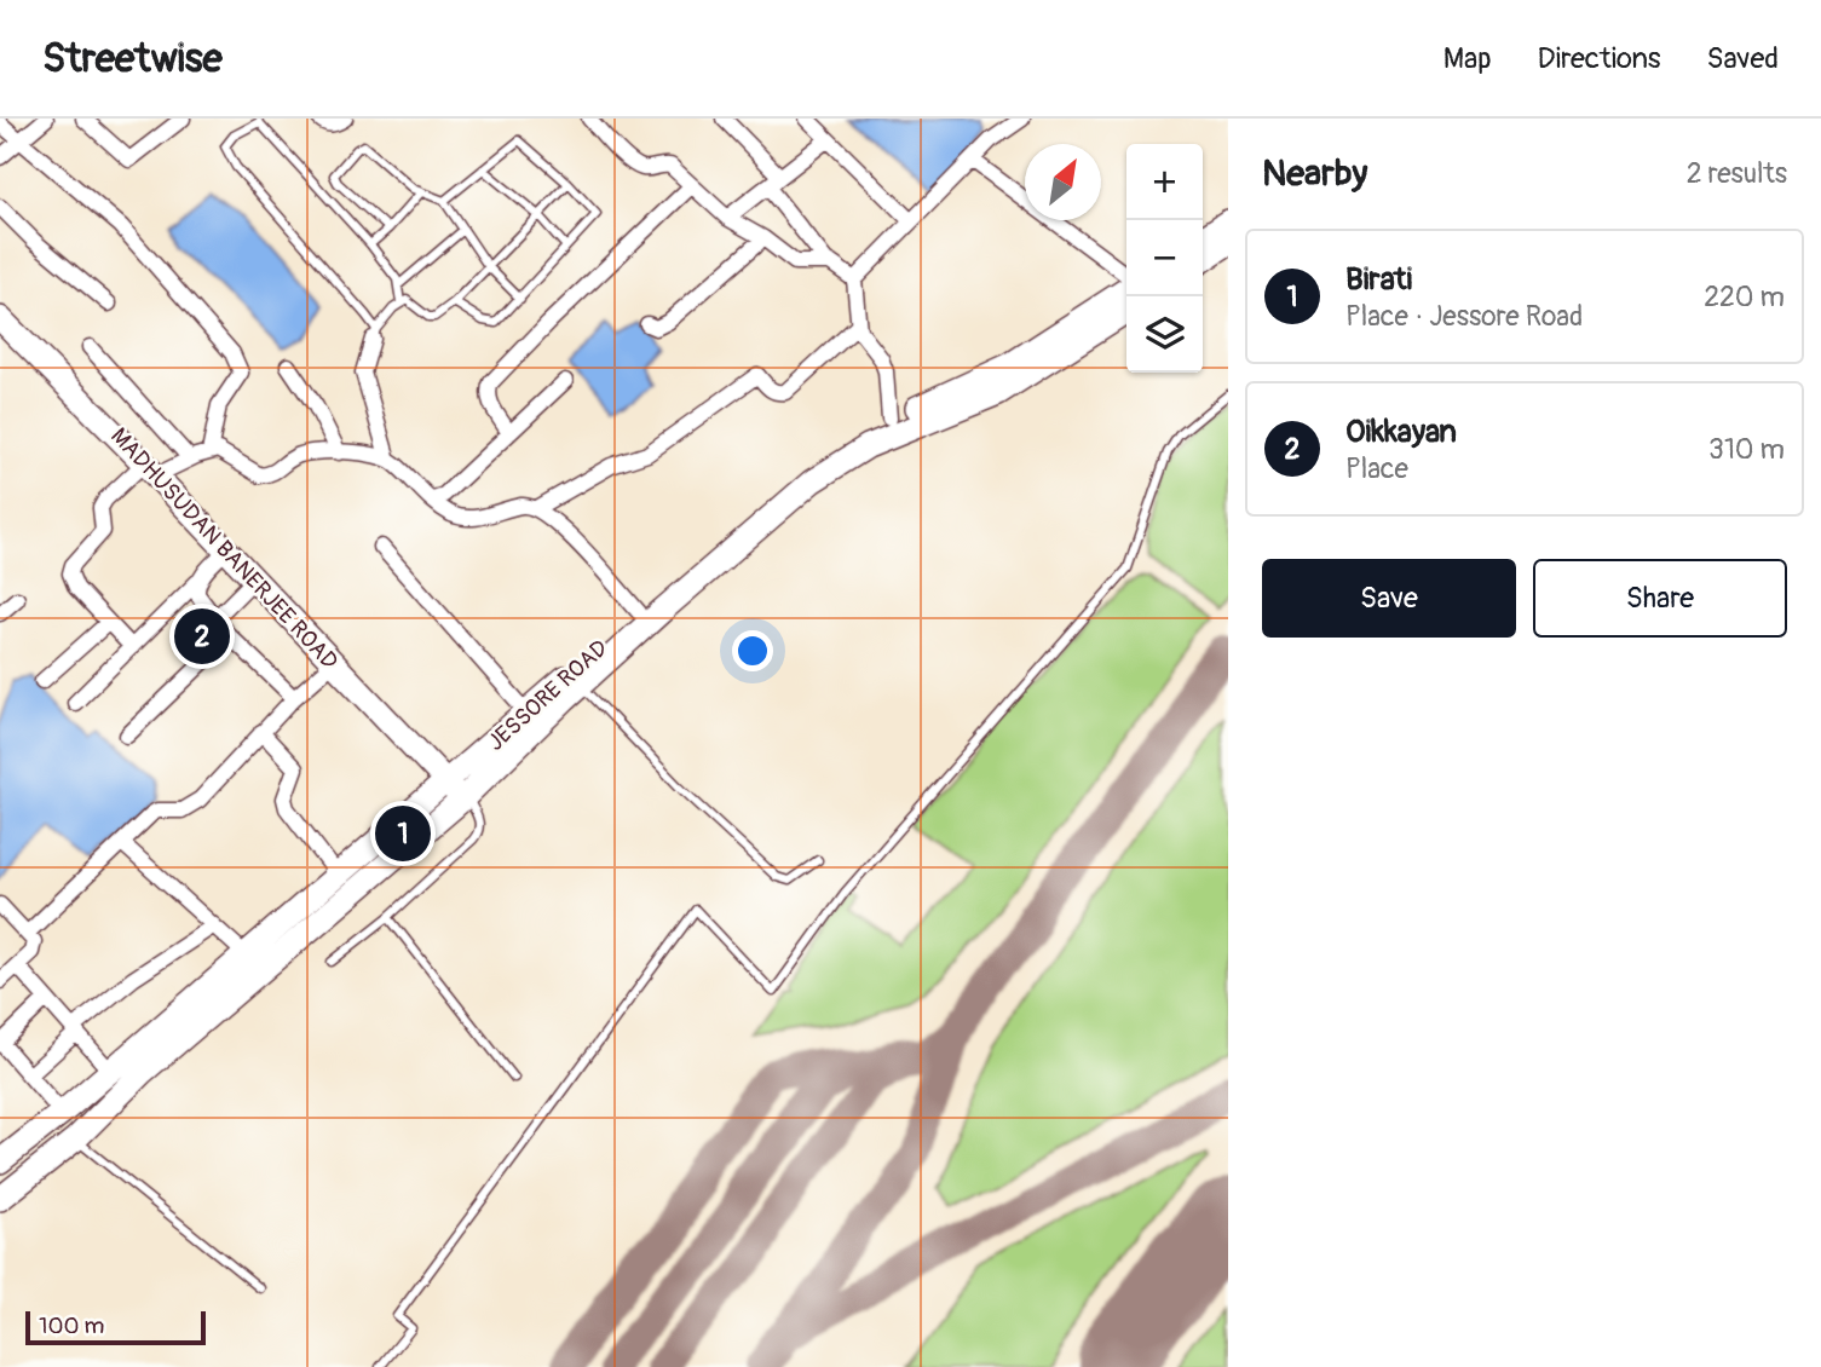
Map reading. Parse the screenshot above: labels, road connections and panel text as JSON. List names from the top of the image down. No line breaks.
{"streets":{"main road":["MADHUSUDAN BANERJEE ROAD","JESSORE ROAD"]},"crossings":[["MADHUSUDAN BANERJEE ROAD","JESSORE ROAD"]],"scale_bar":"100 m","north":"top right","page":{"header":"Streetwise","nav":["Map","Directions","Saved"],"heading":["Nearby","2 results"],"map_buttons":["+","−"],"list":[{"mark":"1","name":"Birati","note":"Place · Jessore Road","value":"220 m"},{"mark":"2","name":"Oikkayan","note":"Place","value":"310 m"}],"buttons":["Save","Share"],"pins":["2","1"],"scale":"100 m"}}
